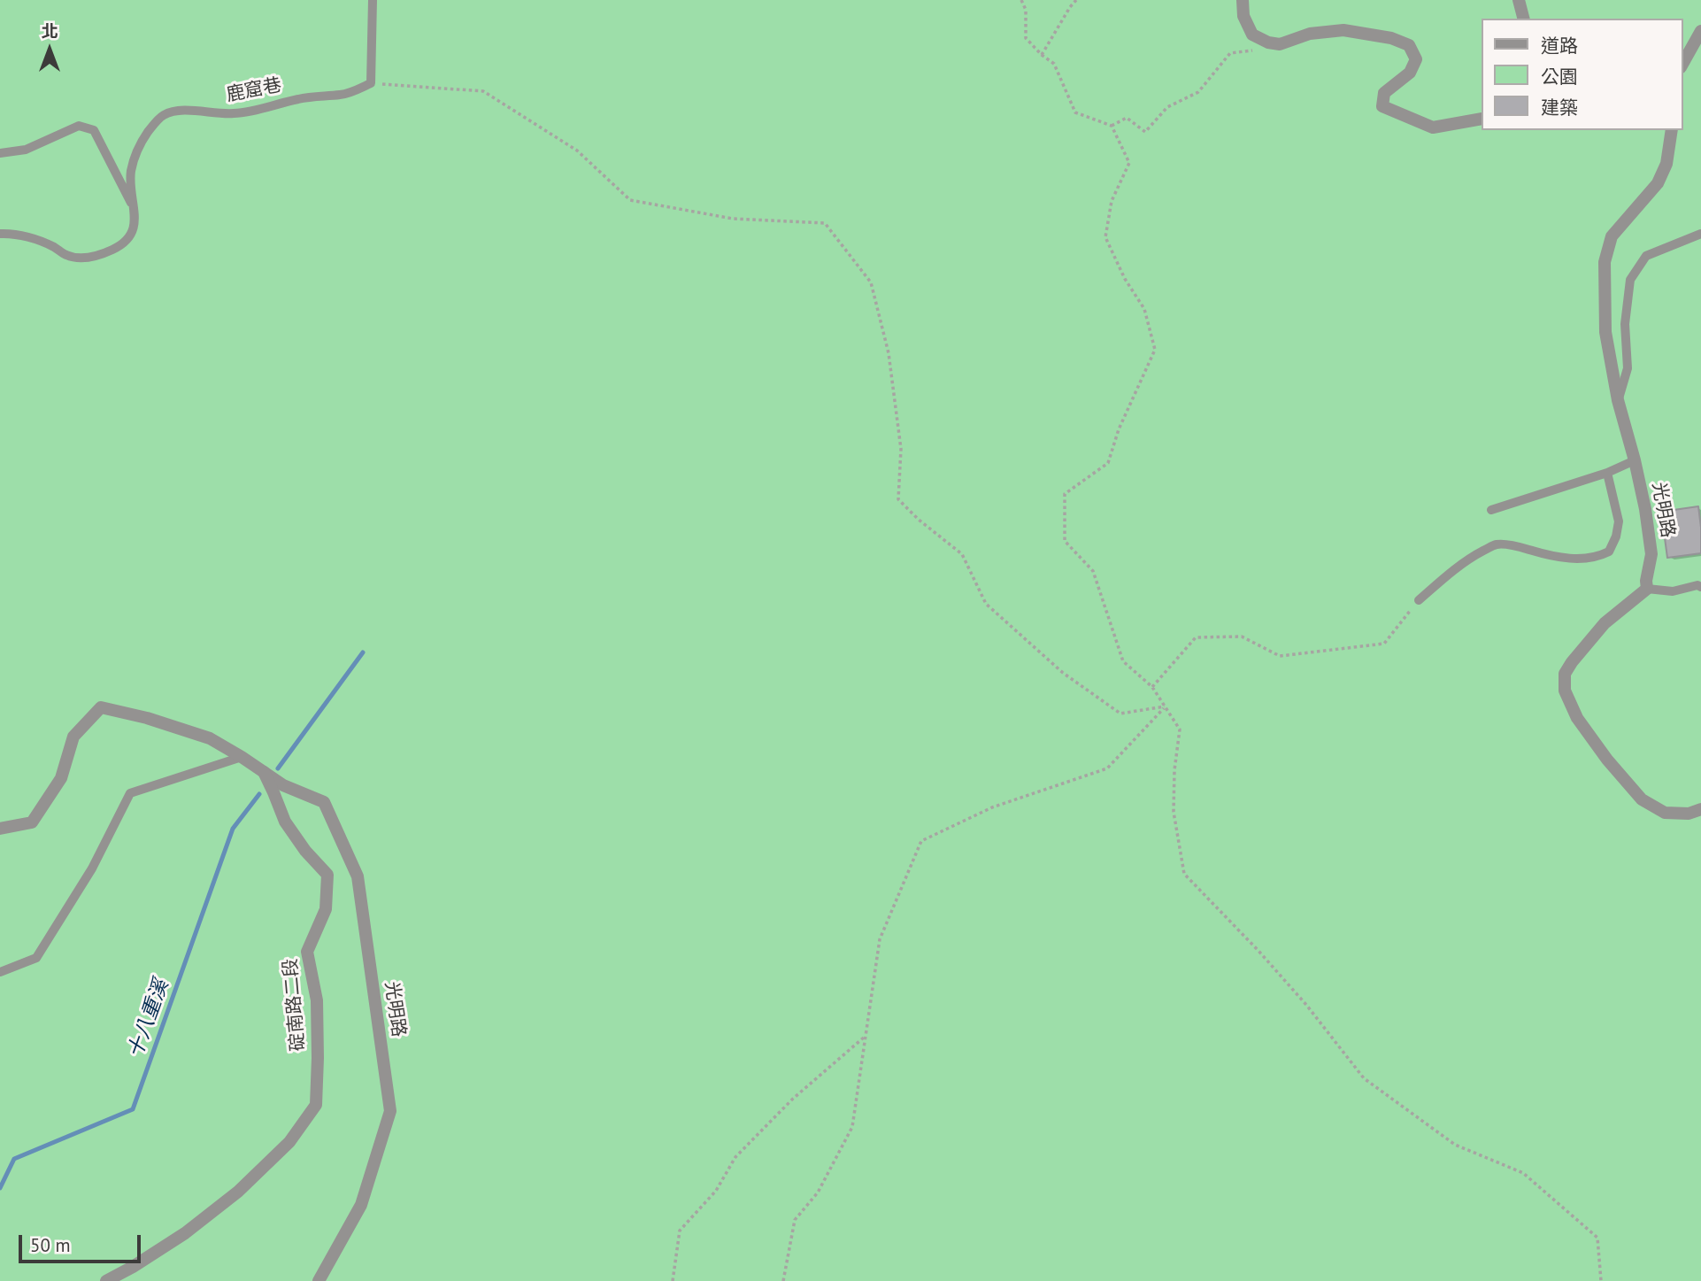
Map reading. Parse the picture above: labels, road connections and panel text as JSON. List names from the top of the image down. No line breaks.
{"streets":{"street":["光明路","碇南路二段"],"lane":["鹿窟巷"]},"crossings":[["光明路","碇南路二段"]],"water":["十八重溪"],"legend":["道路","公園","建築"],"scale_bar":"50 m","north":"top"}
